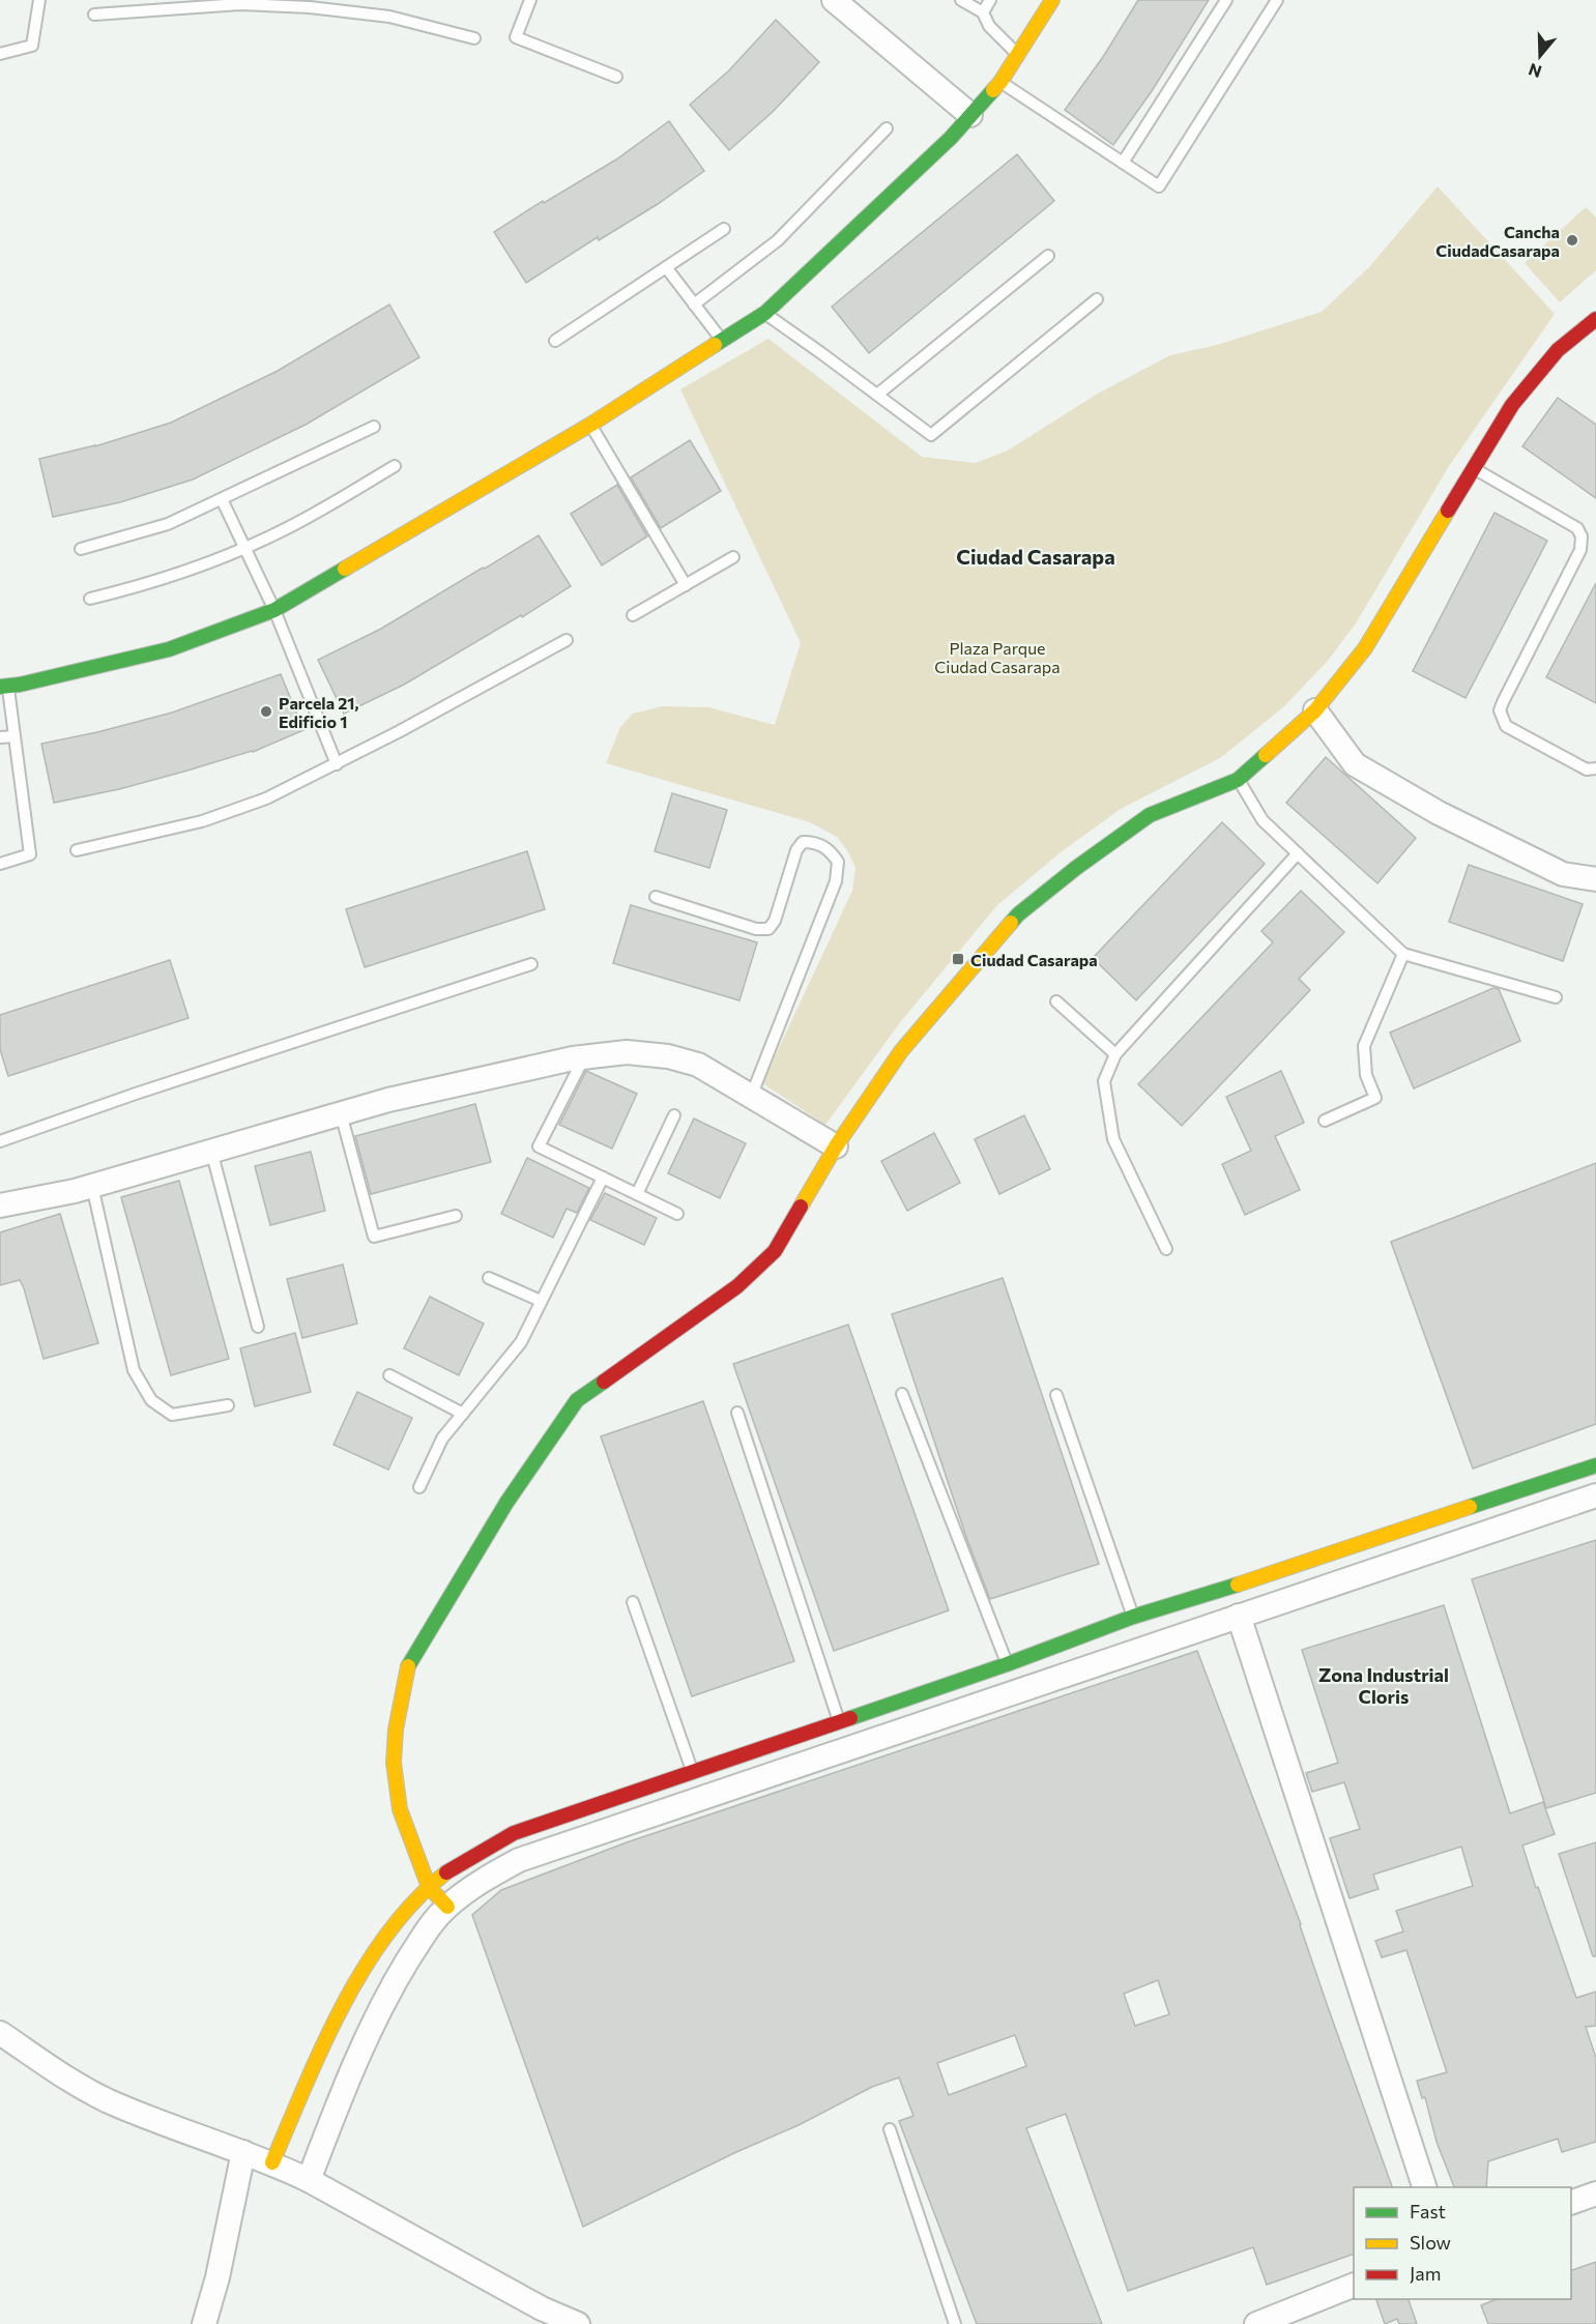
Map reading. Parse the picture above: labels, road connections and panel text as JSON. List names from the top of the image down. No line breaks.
{"districts":["Ciudad Casarapa","Zona Industrial Cloris"],"parks":["Plaza Parque Ciudad Casarapa"],"places":{"other":["Cancha CiudadCasarapa","Parcela 21, Edificio 1"],"transit":["Ciudad Casarapa"]},"legend":["Fast","Slow","Jam"],"north":"bottom"}
